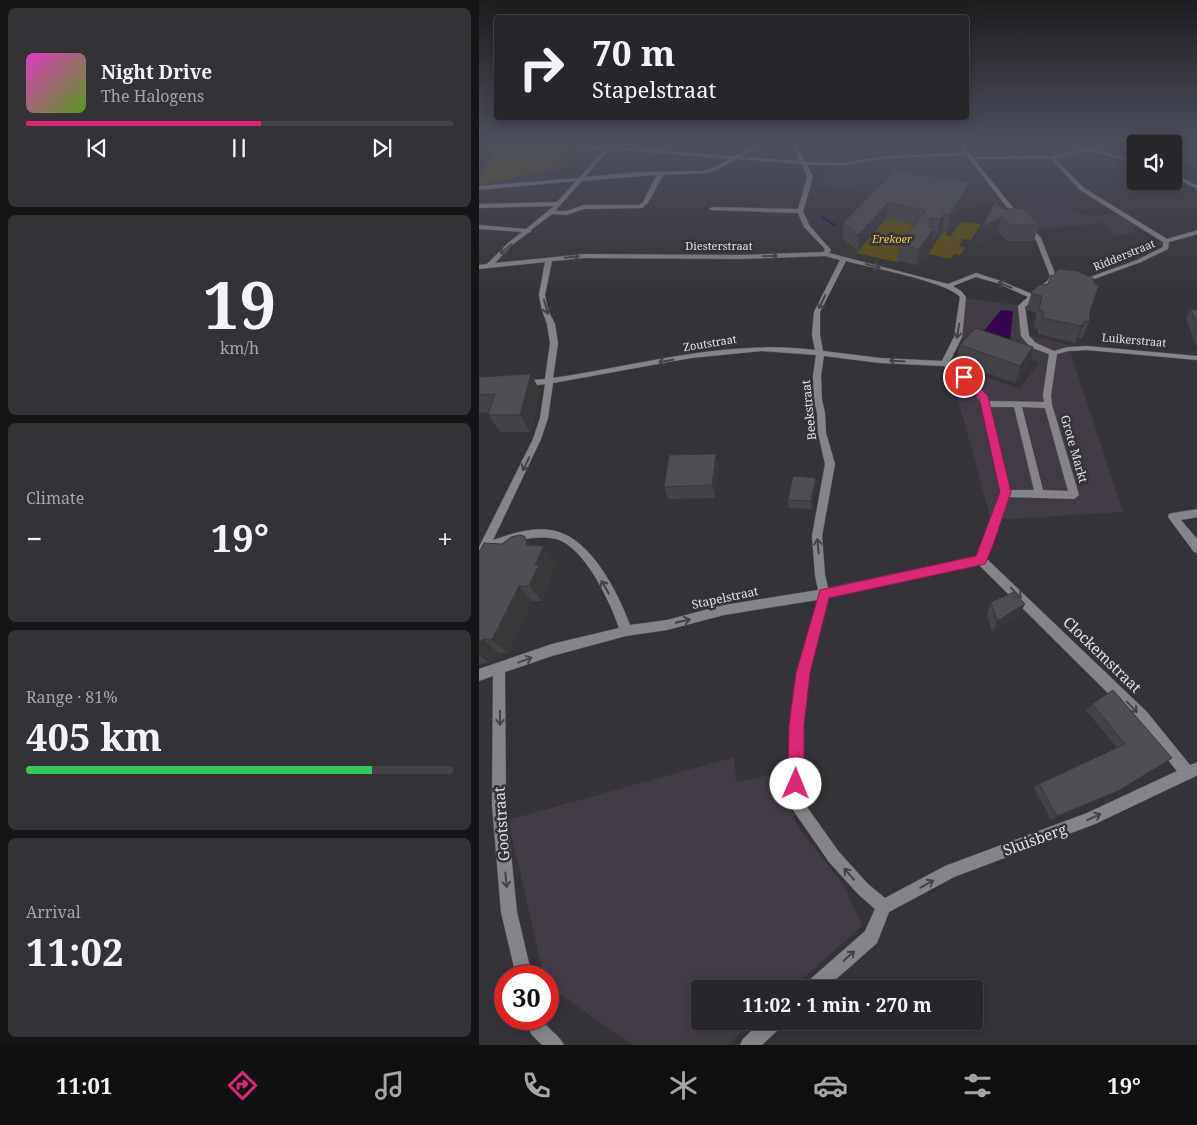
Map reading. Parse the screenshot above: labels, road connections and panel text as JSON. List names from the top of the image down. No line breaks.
{"streets":{"street":["Diesterstraat","Ridderstraat","Luikerstraat","Zoutstraat","Beekstraat","Grote Markt","Stapelstraat","Clockemstraat","Gootstraat","Sluisberg"]},"crossings":[["Diesterstraat","Beekstraat"],["Luikerstraat","Grote Markt"],["Zoutstraat","Beekstraat"],["Beekstraat","Stapelstraat"],["Stapelstraat","Clockemstraat"],["Stapelstraat","Gootstraat"],["Clockemstraat","Sluisberg"]],"one_way":["Zoutstraat","Stapelstraat","Clockemstraat","Gootstraat","Sluisberg"],"parks":["Erekoer"],"page":{"turn":["70 m","Stapelstraat"],"song":["Night Drive","The Halogens"],"tile":[["19","km/h"],"Climate",["Range · 81%","405 km"],["Arrival","11:02"]],"heat":["−","19°","+"],"limit":"30","trip":"11:02 · 1 min · 270 m","tabs":["11:01","19°"]}}
